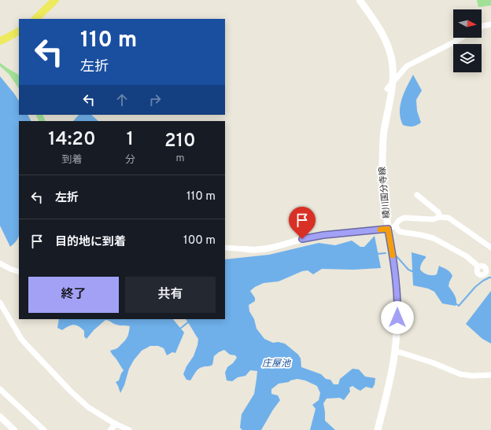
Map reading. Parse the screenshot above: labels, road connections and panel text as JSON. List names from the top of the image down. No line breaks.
{"streets":{"main road":["綾川国分寺線"]},"water":["庄屋池"],"north":"right","page":{"turn":["110 m","左折"],"eta":["14:20","到着","1","分","210","m"],"list":[{"name":"左折","value":"110 m"},{"name":"目的地に到着","value":"100 m"}],"buttons":["終了","共有"]}}
